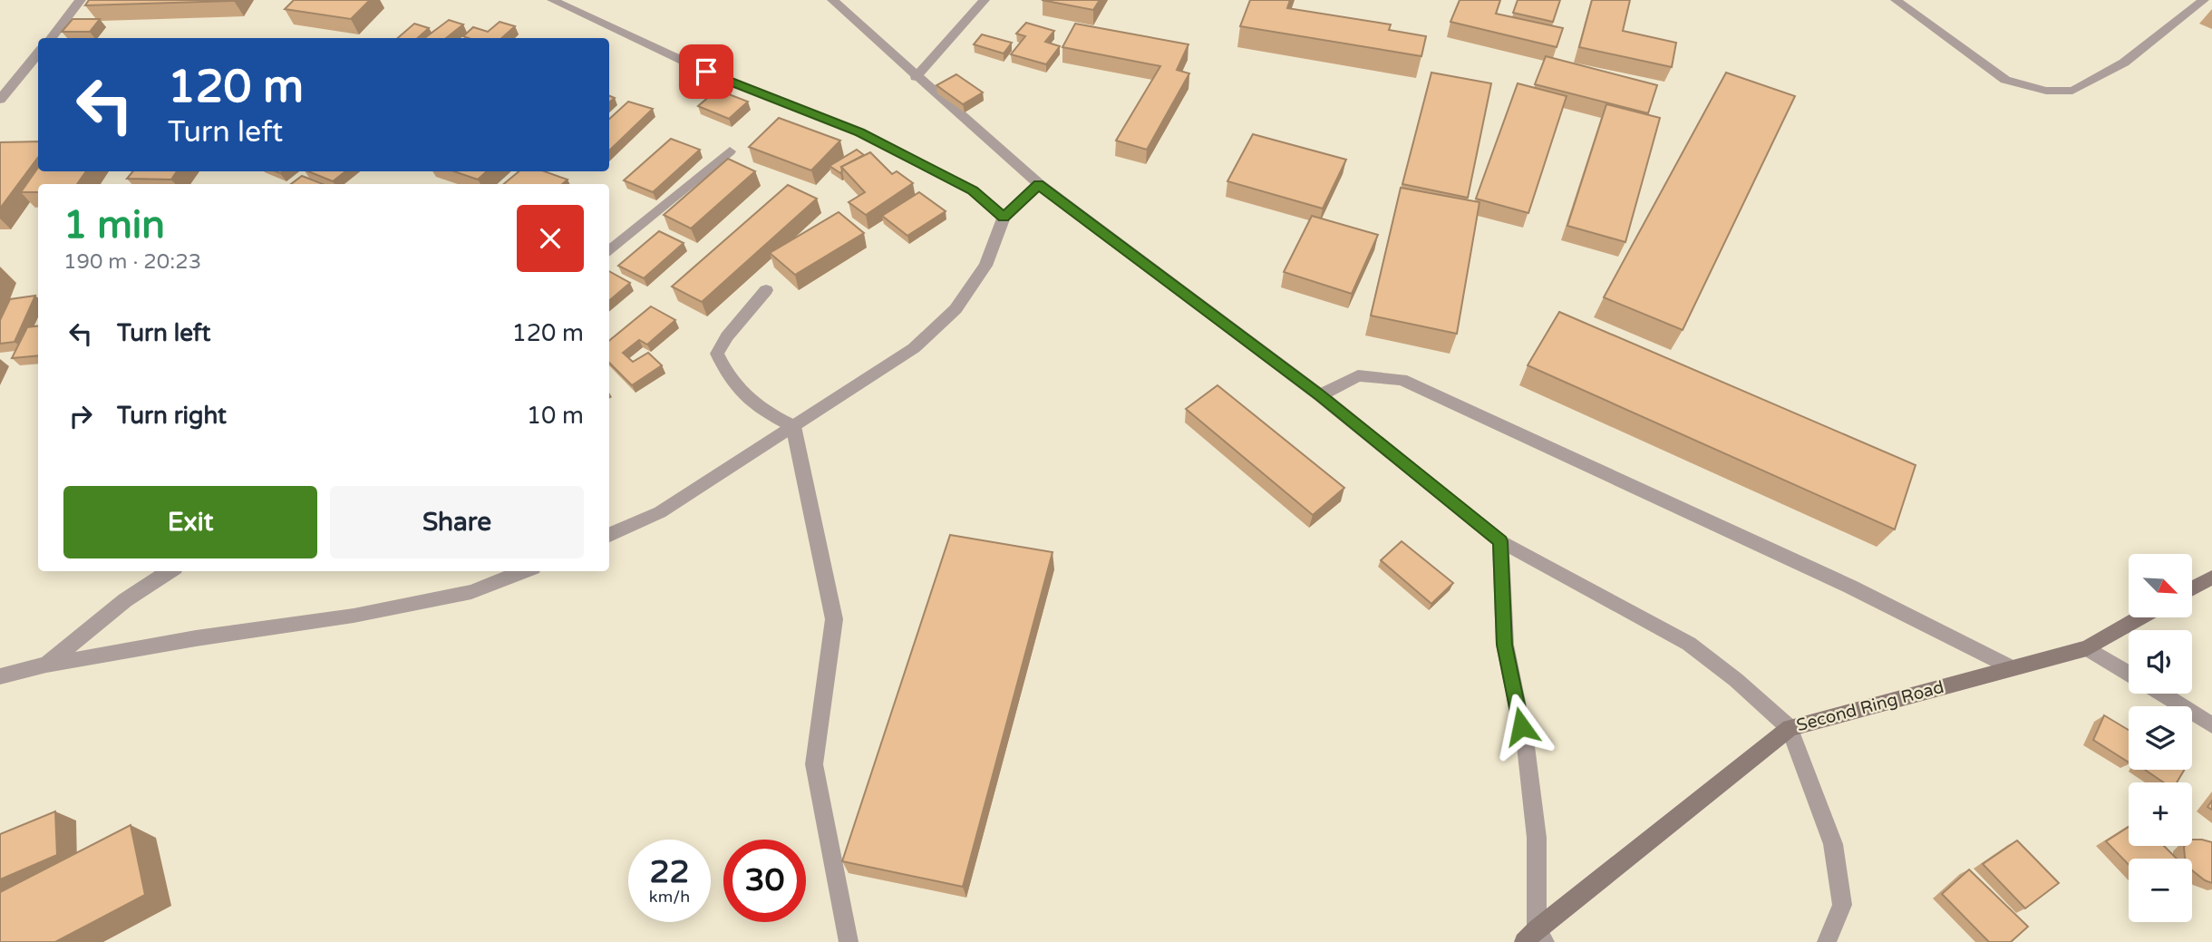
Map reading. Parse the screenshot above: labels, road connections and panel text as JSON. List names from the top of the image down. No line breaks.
{"streets":{"street":["Second Ring Road"]},"north":"bottom right","page":{"turn":["120 m","Turn left"],"heading":["1 min","190 m · 20:23"],"list":[{"name":"Turn left","value":"120 m"},{"name":"Turn right","value":"10 m"}],"buttons":["Exit","Share"],"map_buttons":["+","−"],"speed":"22 km/h","limit":"30"}}
